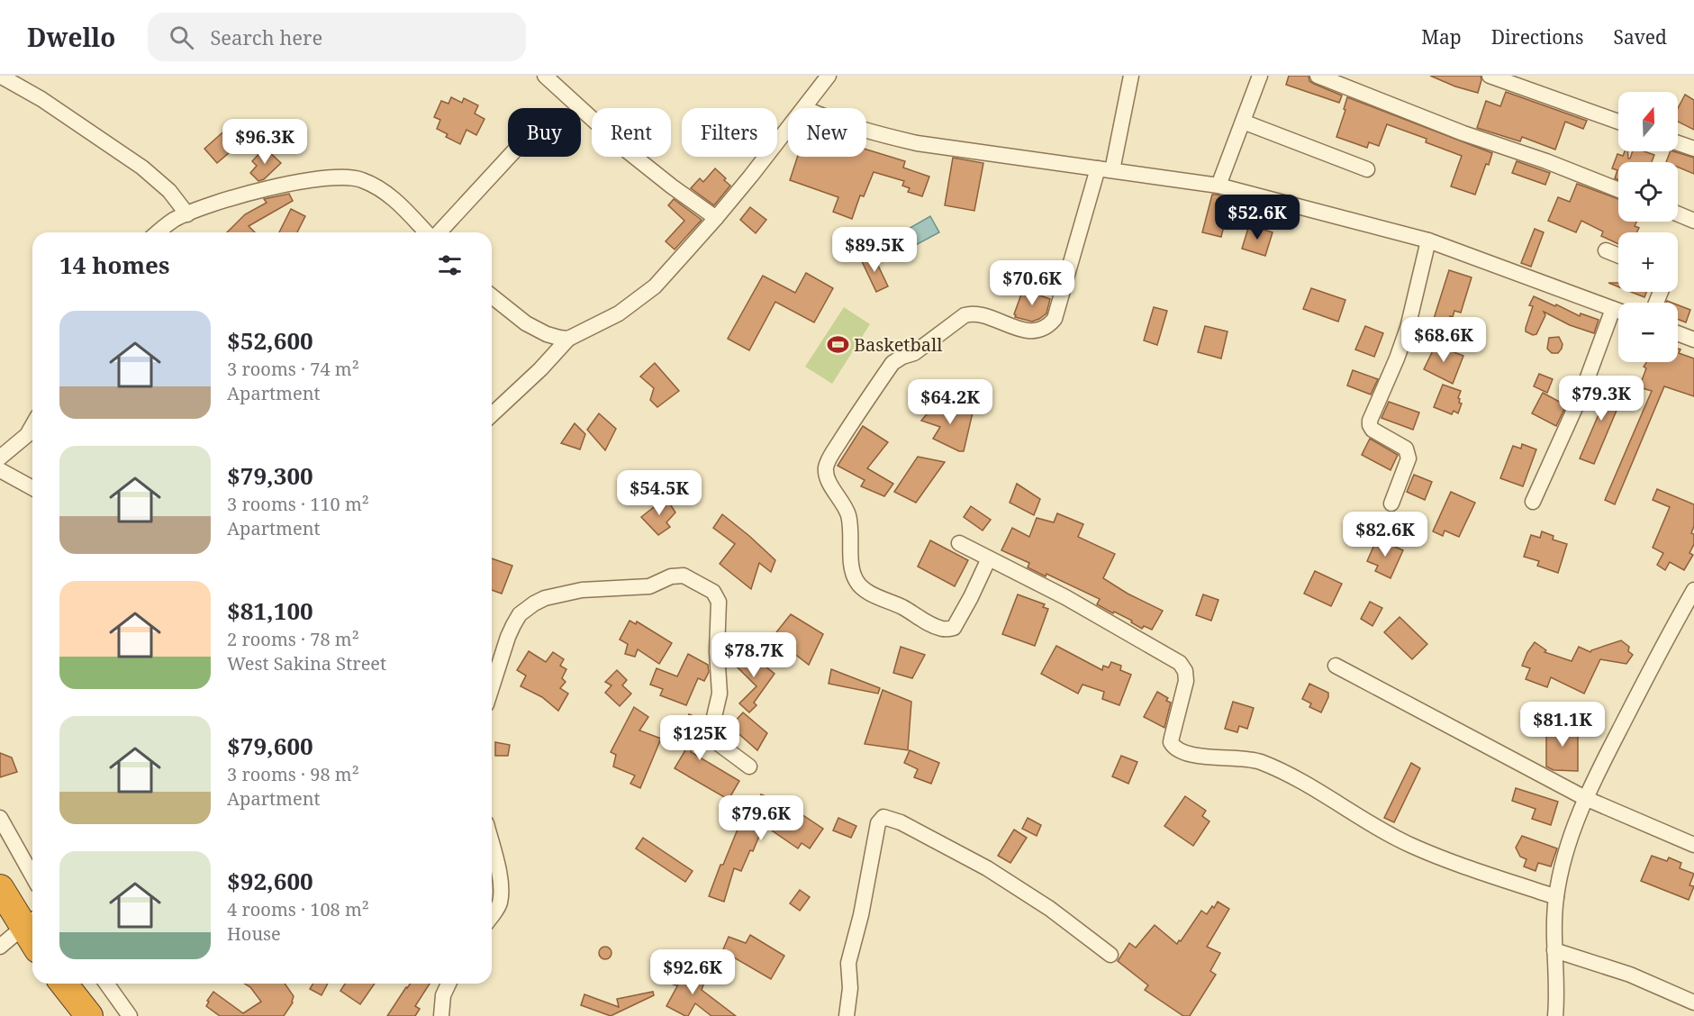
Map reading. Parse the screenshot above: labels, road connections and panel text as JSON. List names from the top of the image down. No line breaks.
{"places":{"sports":["Basketball"]},"north":"top","page":{"header":"Dwello","search":"Search here","nav":["Map","Directions","Saved"],"map_buttons":["+","−"],"chip":["Buy","Rent","Filters","New"],"price":["$96.3K","$52.6K","$89.5K","$70.6K","$68.6K","$79.3K","$64.2K","$54.5K","$82.6K","$78.7K","$81.1K","$125K","$79.6K","$92.6K"],"heading":"14 homes","list":[{"name":"$52,600","note":"3 rooms · 74 m² · Apartment"},{"name":"$79,300","note":"3 rooms · 110 m² · Apartment"},{"name":"$81,100","note":"2 rooms · 78 m² · West Sakina Street"},{"name":"$79,600","note":"3 rooms · 98 m² · Apartment"},{"name":"$92,600","note":"4 rooms · 108 m² · House"}]}}
